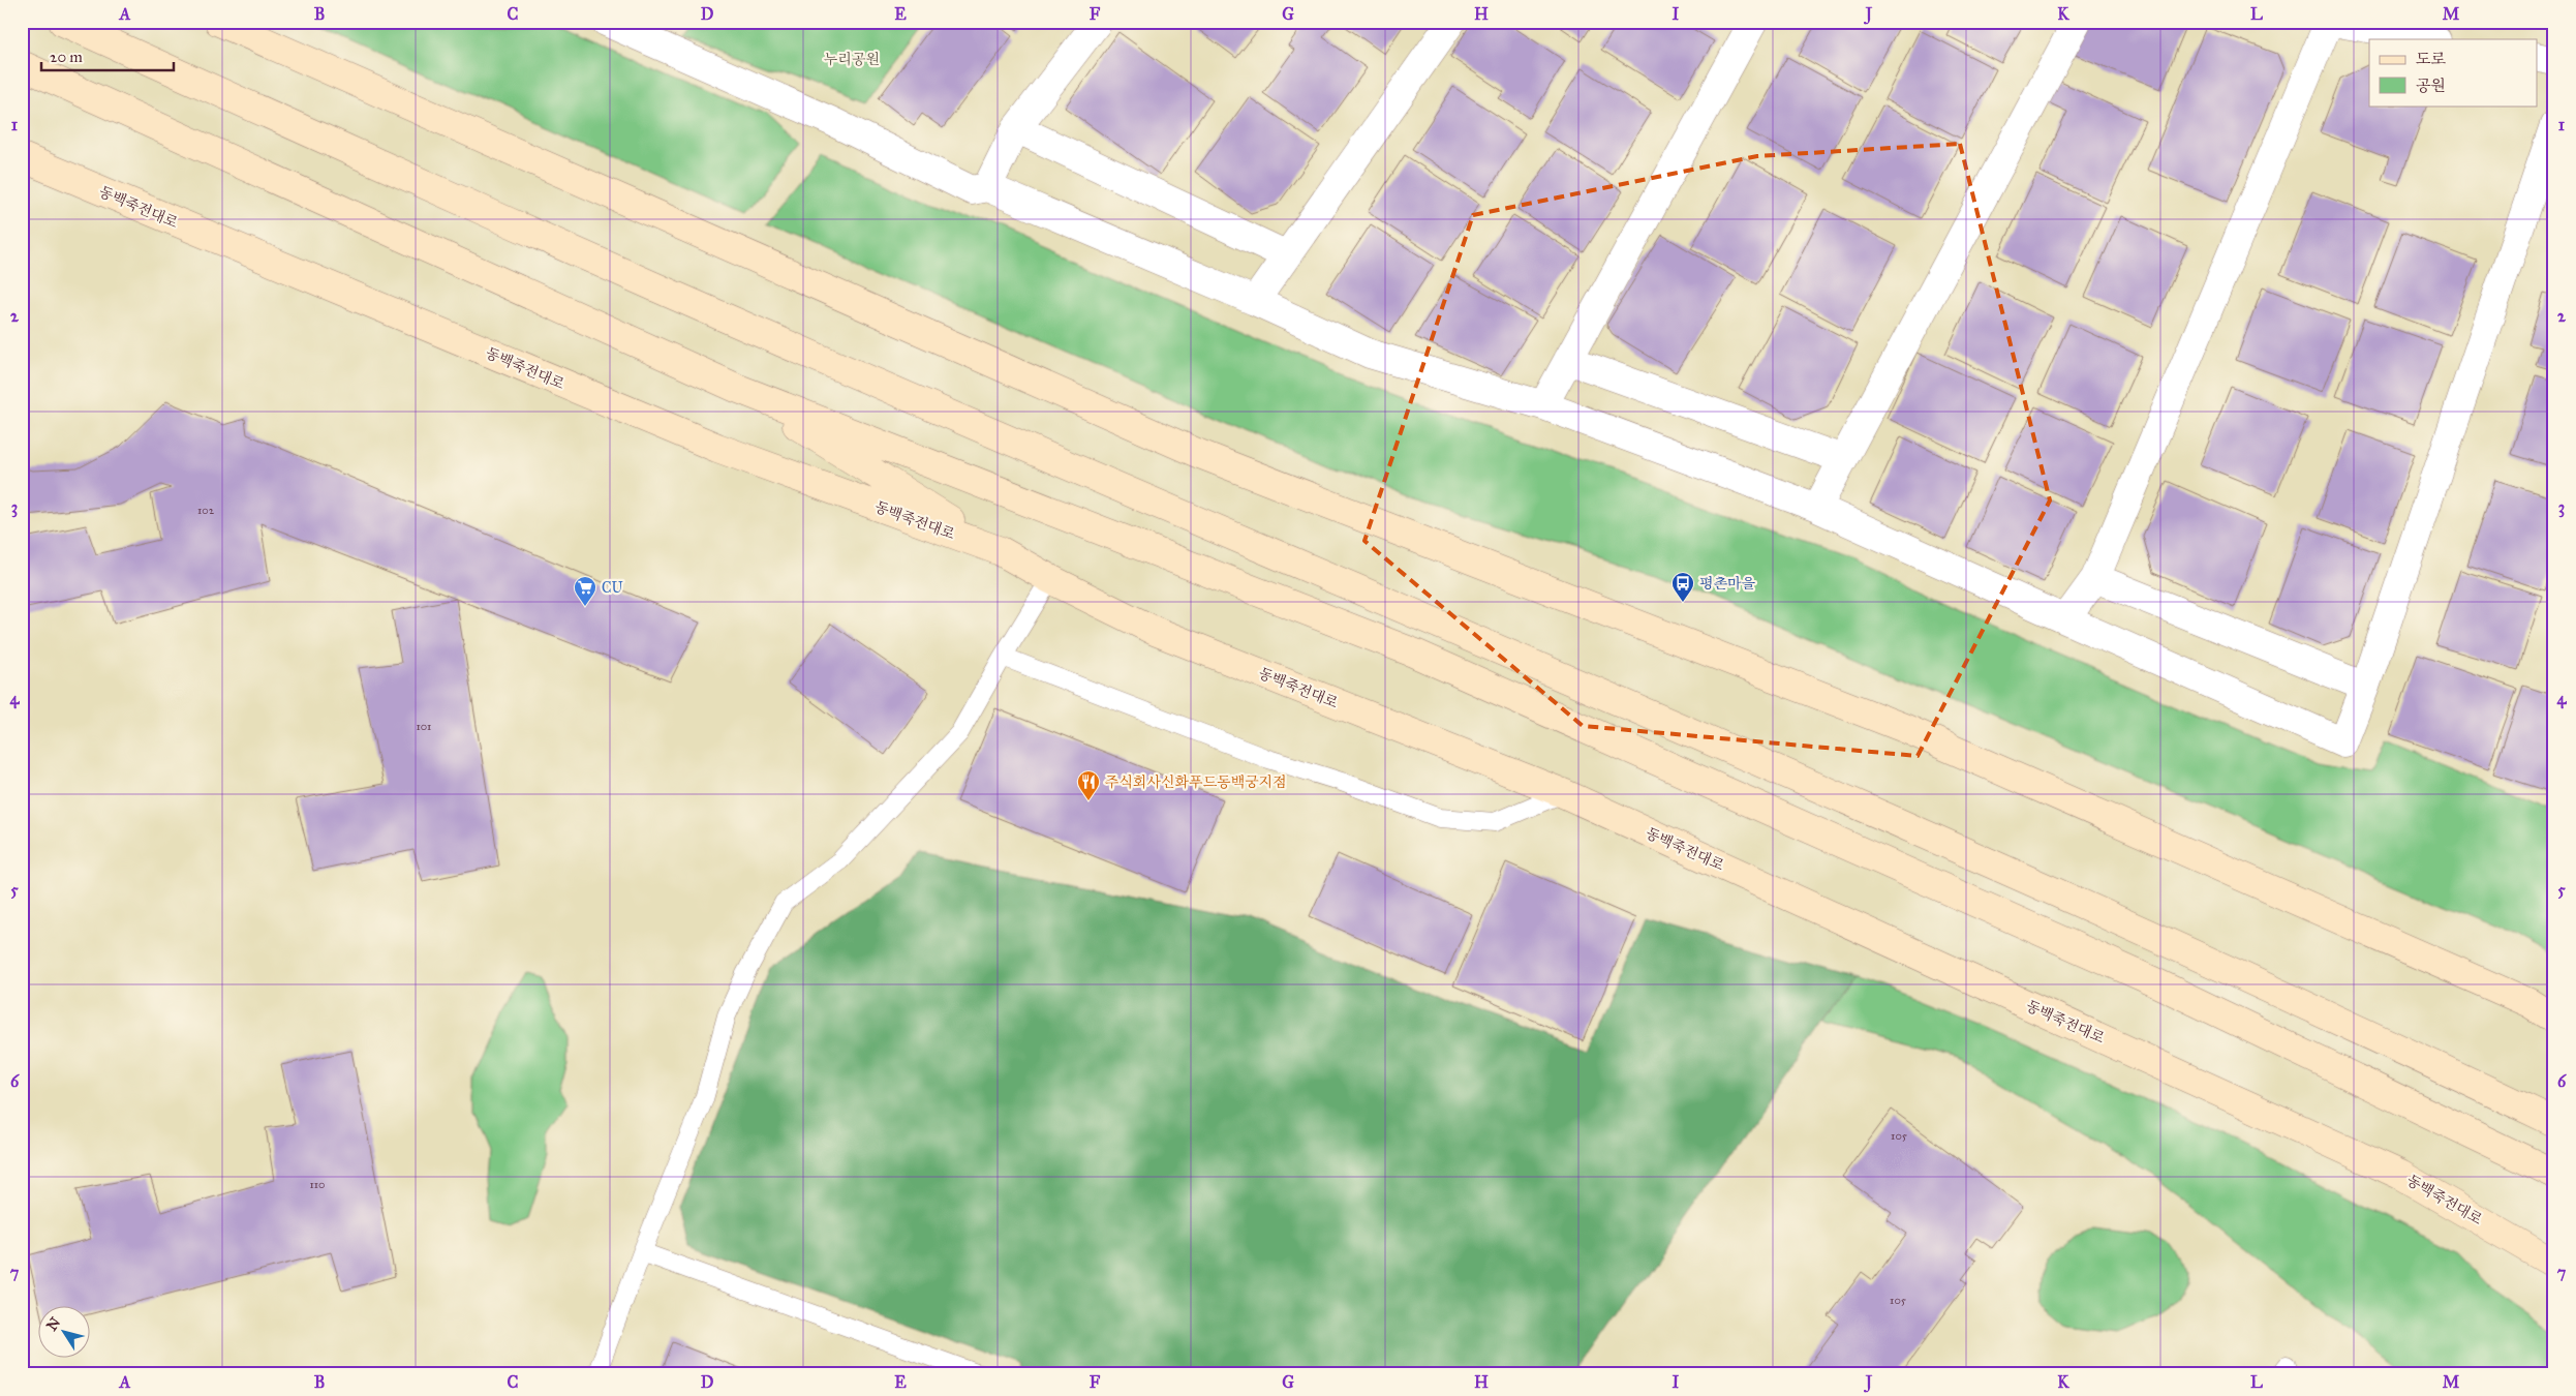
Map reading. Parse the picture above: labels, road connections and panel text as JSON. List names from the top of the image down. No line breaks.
{"streets":{"main road":["동백죽전대로"]},"parks":["누리공원"],"places":{"bus stop":["평촌마을"],"supermarket":["CU"],"restaurant":["주식회사신화푸드동백궁지점"]},"house_numbers":["102","101","105","110","105"],"legend":["도로","공원"],"scale_bar":"20 m","north":"top left","grid":{"columns":["A","B","C","D","E","F","G","H","I","J","K","L","M"],"rows":["1","2","3","4","5","6","7"]}}
